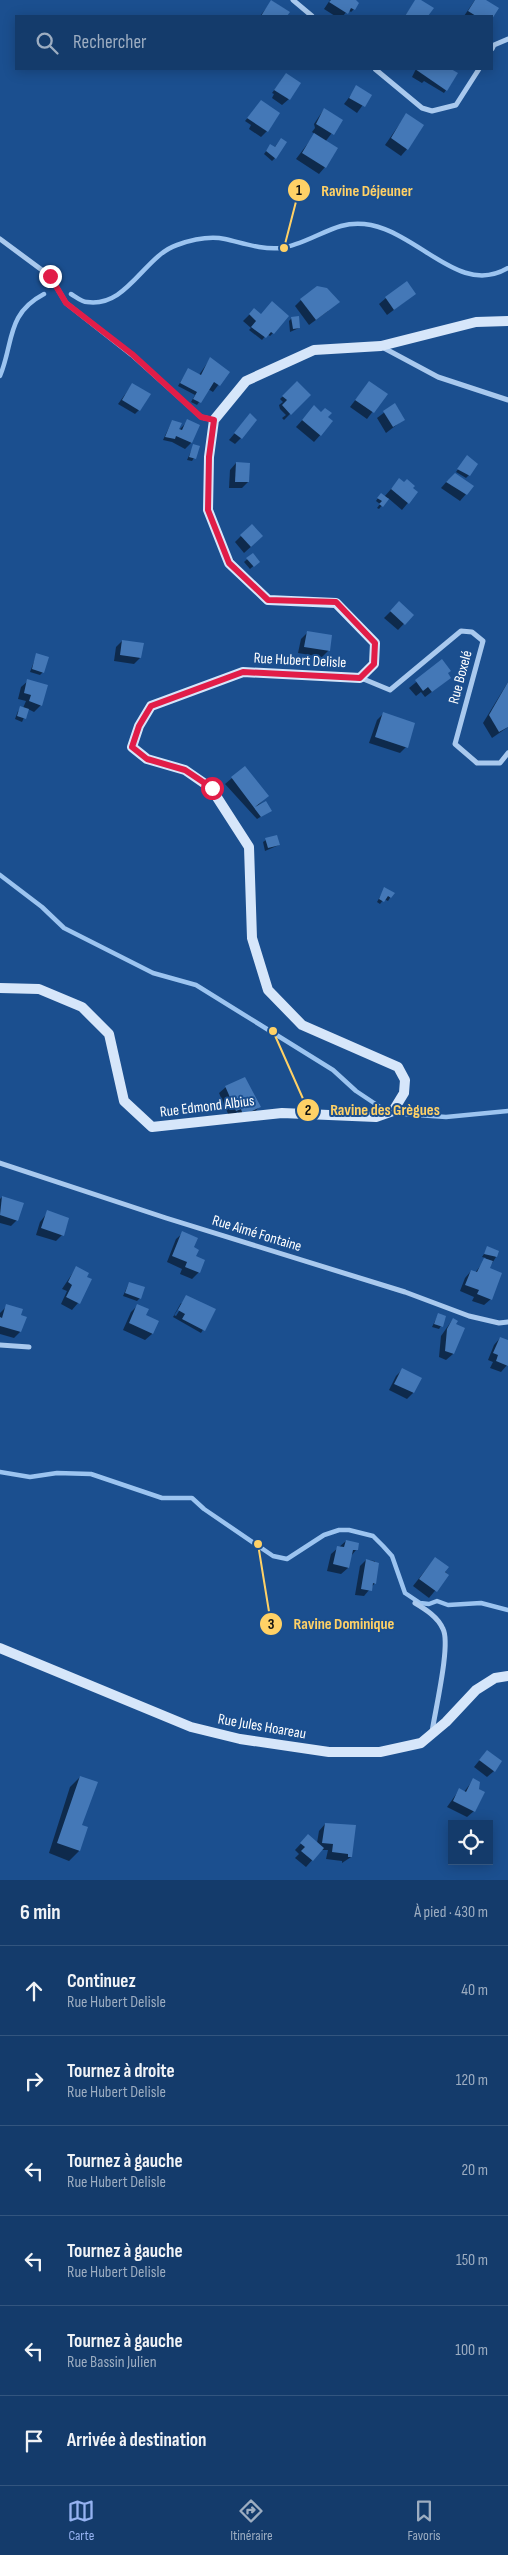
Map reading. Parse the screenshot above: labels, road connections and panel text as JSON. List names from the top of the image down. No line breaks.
{"streets":{"main road":["Rue Hubert Delisle","Rue Edmond Albius","Rue Jules Hoareau"],"street":["Rue Boxelé","Rue Aimé Fontaine"]},"crossings":[["Rue Hubert Delisle","Rue Boxelé"],["Rue Hubert Delisle","Rue Edmond Albius"]],"places":["Ravine Déjeuner","Ravine des Grègues","Ravine Dominique"],"page":{"search":"Rechercher","heading":["6 min","À pied · 430 m"],"list":[["Continuez","Rue Hubert Delisle","40 m"],["Tournez à droite","Rue Hubert Delisle","120 m"],["Tournez à gauche","Rue Hubert Delisle","20 m"],["Tournez à gauche","Rue Hubert Delisle","150 m"],["Tournez à gauche","Rue Bassin Julien","100 m"],"Arrivée à destination"],"nav":["Carte","Itinéraire","Favoris"]}}
